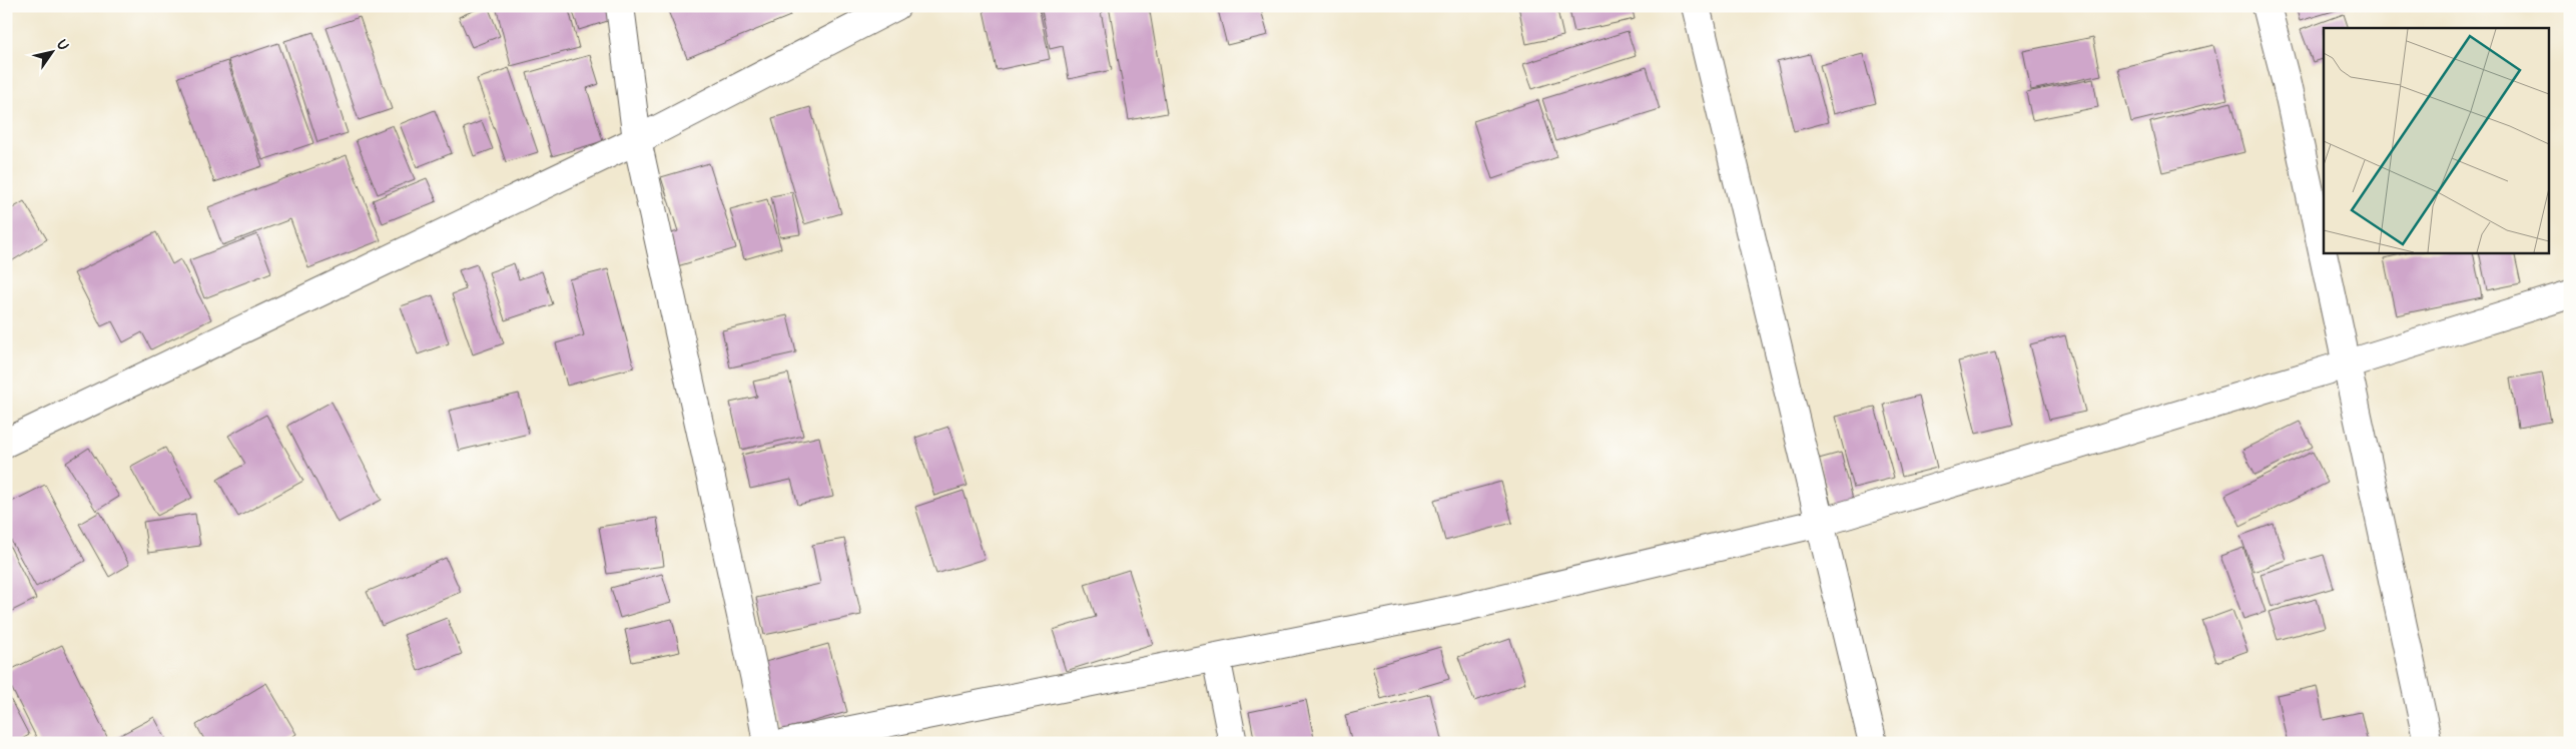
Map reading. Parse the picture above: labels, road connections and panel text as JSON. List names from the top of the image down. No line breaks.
{"north":"top right"}
